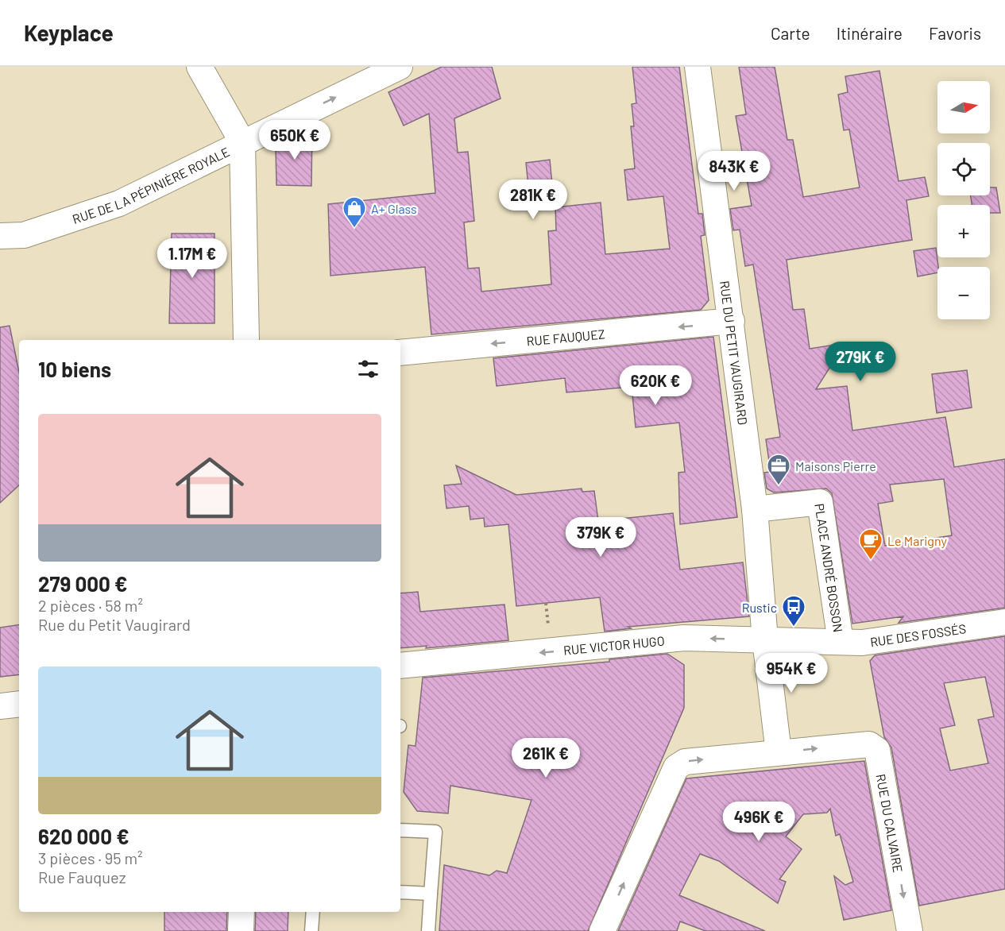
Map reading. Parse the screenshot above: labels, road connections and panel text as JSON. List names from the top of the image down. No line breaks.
{"streets":{"street":["RUE DE LA PÉPINIÈRE ROYALE","RUE FAUQUEZ","RUE DU PETIT VAUGIRARD","PLACE ANDRÉ BOSSON","RUE DES FOSSÉS","RUE VICTOR HUGO","RUE DU CALVAIRE"]},"crossings":[["RUE FAUQUEZ","RUE DU PETIT VAUGIRARD"],["RUE DU PETIT VAUGIRARD","PLACE ANDRÉ BOSSON"],["RUE DU PETIT VAUGIRARD","RUE VICTOR HUGO"],["RUE DU PETIT VAUGIRARD","RUE DU CALVAIRE"],["PLACE ANDRÉ BOSSON","RUE DES FOSSÉS"],["PLACE ANDRÉ BOSSON","RUE VICTOR HUGO"],["RUE DES FOSSÉS","RUE VICTOR HUGO"]],"one_way":["RUE DE LA PÉPINIÈRE ROYALE","RUE FAUQUEZ","RUE VICTOR HUGO"],"places":{"shop":["A+ Glass"],"office":["Maisons Pierre"],"cafe":["Le Marigny"],"bus stop":["Rustic"]},"north":"right","page":{"header":"Keyplace","nav":["Carte","Itinéraire","Favoris"],"map_buttons":["+","−"],"price":["650K €","843K €","281K €","1.17M €","279K €","620K €","379K €","954K €","261K €","496K €"],"heading":"10 biens","list":[{"name":"279 000 €","note":"2 pièces · 58 m² · Rue du Petit Vaugirard"},{"name":"620 000 €","note":"3 pièces · 95 m² · Rue Fauquez"}]}}
